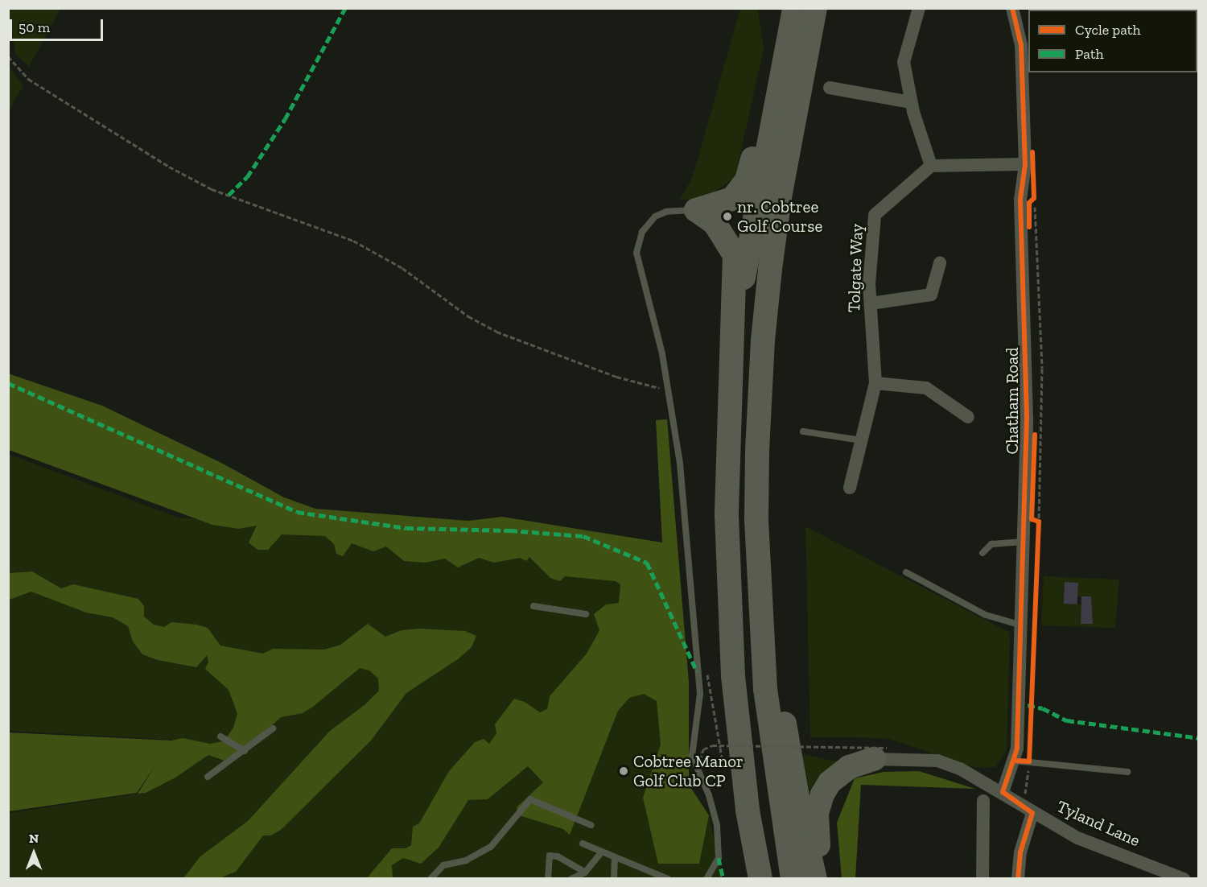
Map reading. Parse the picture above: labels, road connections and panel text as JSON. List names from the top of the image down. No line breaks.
{"streets":{"street":["Tolgate Way","Chatham Road","Tyland Lane"]},"crossings":[["Chatham Road","Tyland Lane"]],"places":["nr. Cobtree Golf Course","Cobtree Manor Golf Club CP"],"legend":["Cycle path","Path"],"scale_bar":"50 m","north":"top"}
